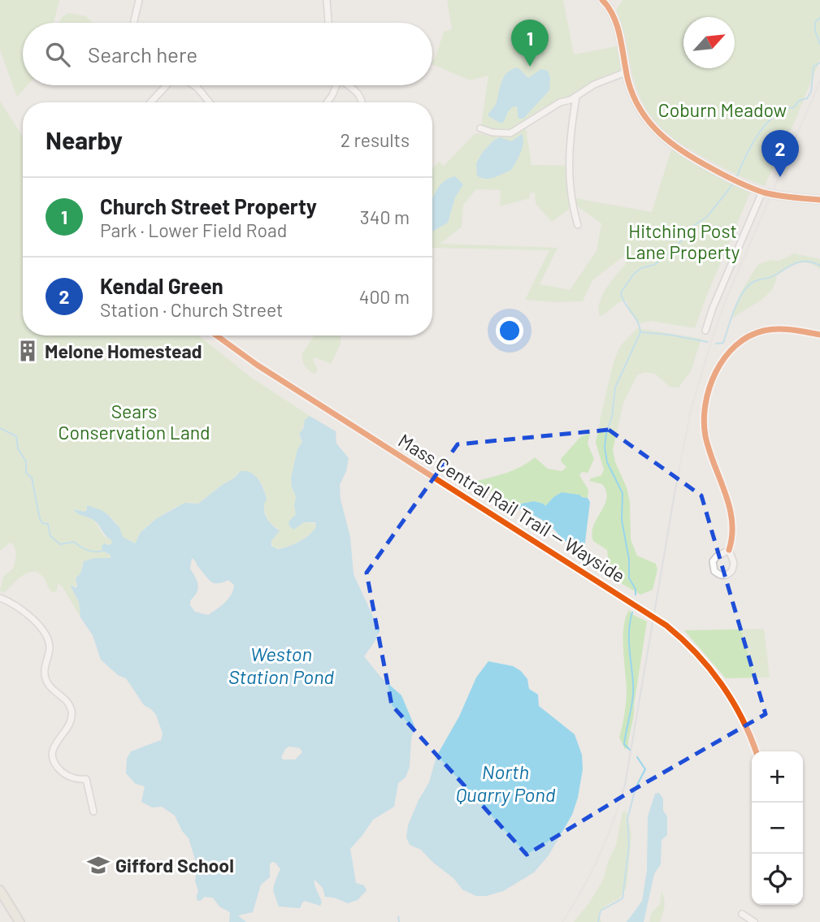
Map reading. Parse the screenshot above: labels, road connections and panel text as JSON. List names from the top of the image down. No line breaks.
{"streets":{"cycle path":["Mass Central Rail Trail -- Wayside"]},"water":["Weston Station Pond","North Quarry Pond"],"parks":["Coburn Meadow","Hitching Post Lane Property","Sears Conservation Land"],"places":{"building":["Melone Homestead"],"school or university":["Gifford School"]},"north":"top right","page":{"pins":["1","2"],"search":"Search here","heading":["Nearby","2 results"],"list":[{"mark":"1","name":"Church Street Property","note":"Park · Lower Field Road","value":"340 m"},{"mark":"2","name":"Kendal Green","note":"Station · Church Street","value":"400 m"}],"map_buttons":["+","−"]}}
